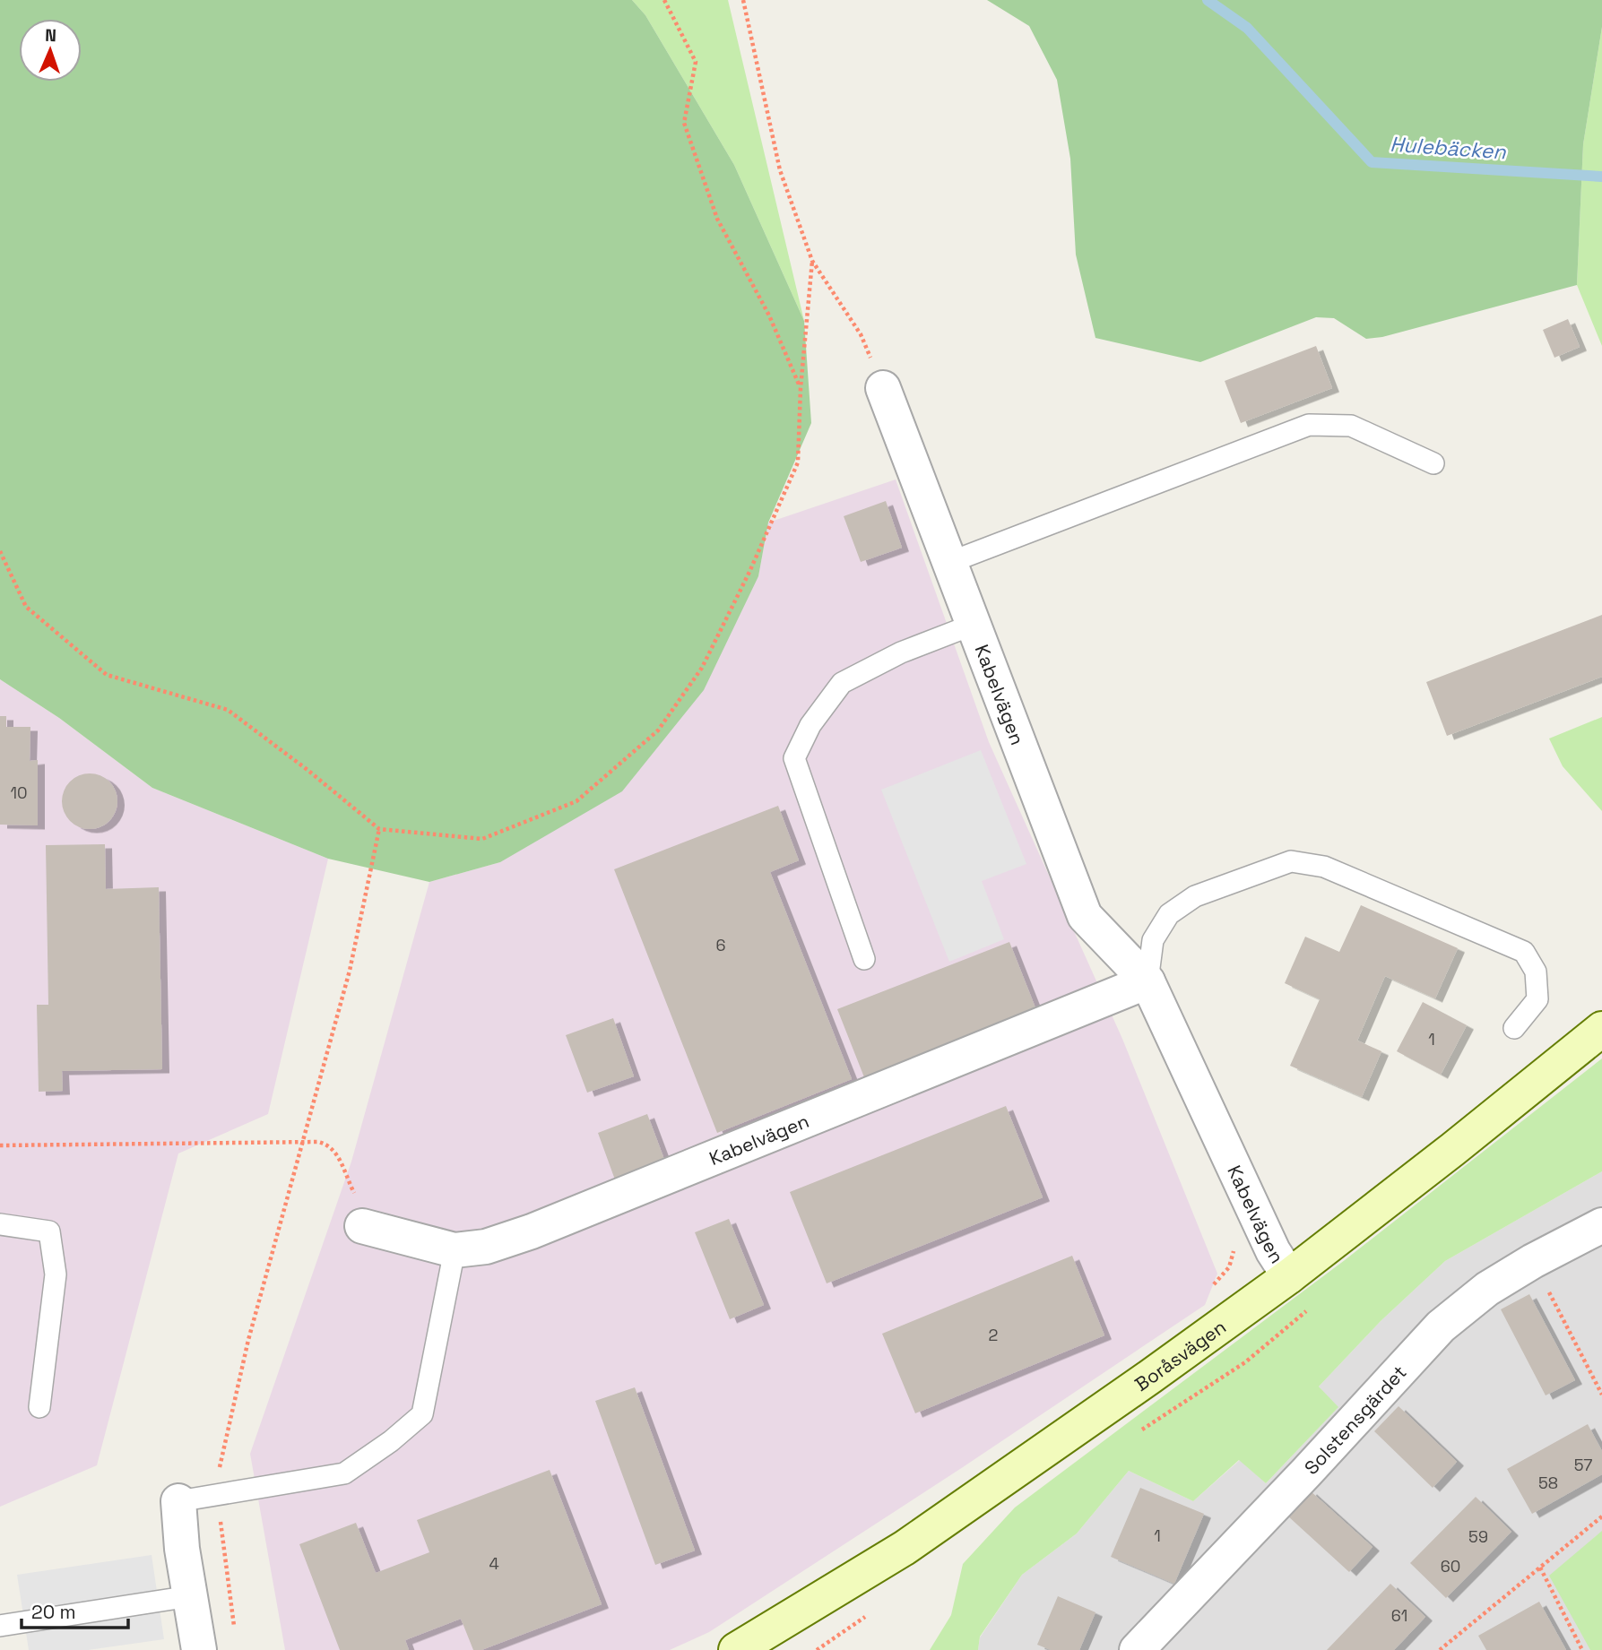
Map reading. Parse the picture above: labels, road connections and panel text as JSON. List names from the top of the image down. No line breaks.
{"streets":{"street":["Kabelvägen","Boråsvägen","Solstensgärdet"]},"crossings":[["Kabelvägen","Boråsvägen"]],"water":["Hulebäcken"],"house_numbers":["10","6","1","2","57","58","1","59","4","60","61"],"scale_bar":"20 m","north":"top"}
